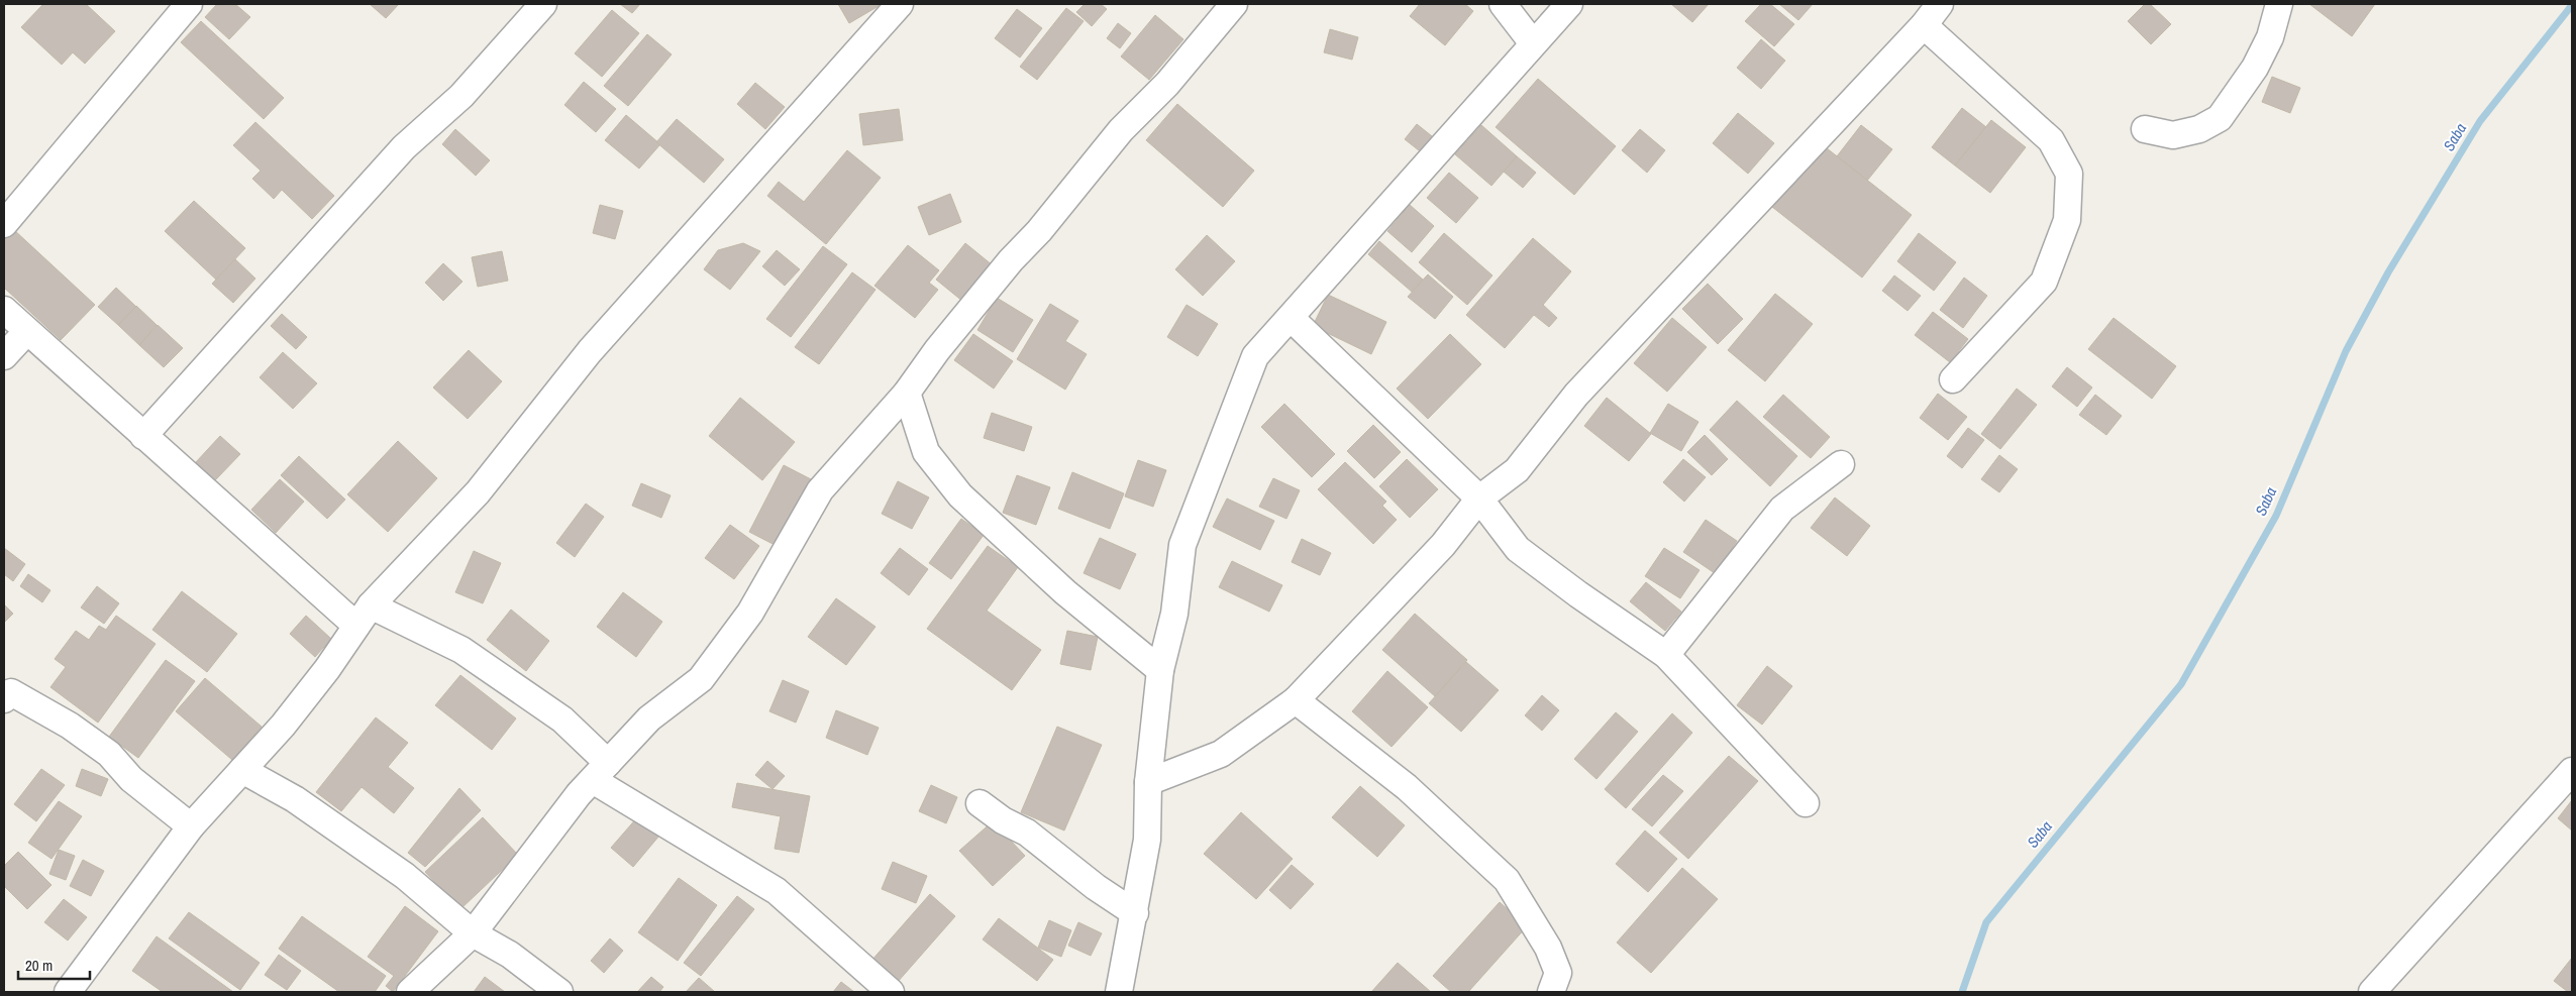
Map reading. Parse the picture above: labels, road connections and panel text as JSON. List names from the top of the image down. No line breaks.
{"water":["Saba"],"scale_bar":"20 m"}
